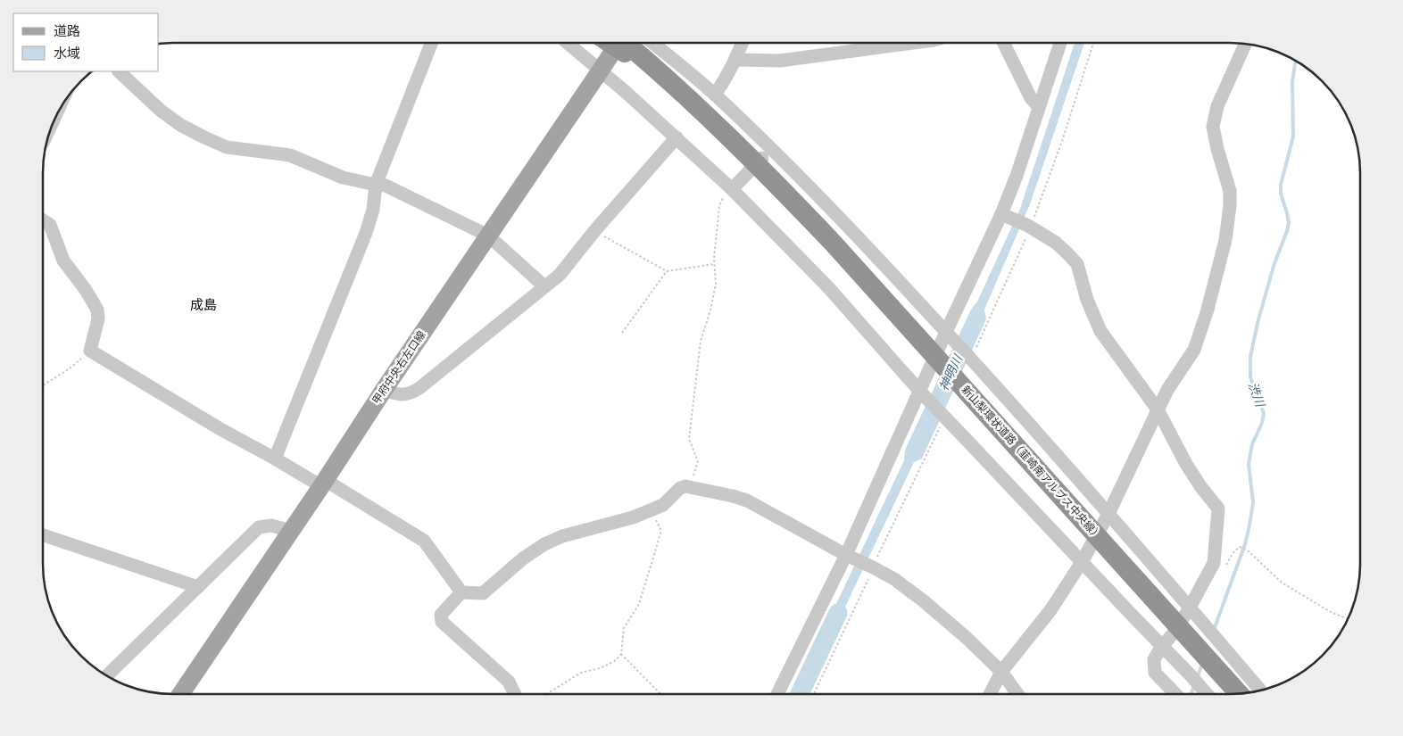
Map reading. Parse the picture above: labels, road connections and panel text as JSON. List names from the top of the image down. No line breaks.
{"streets":{"highway":["新山梨環状道路（韮崎南アルプス中央線）"],"main road":["甲府中央右左口線"]},"districts":["成島"],"water":["神明川","渋川"],"legend":["道路","水域"]}
